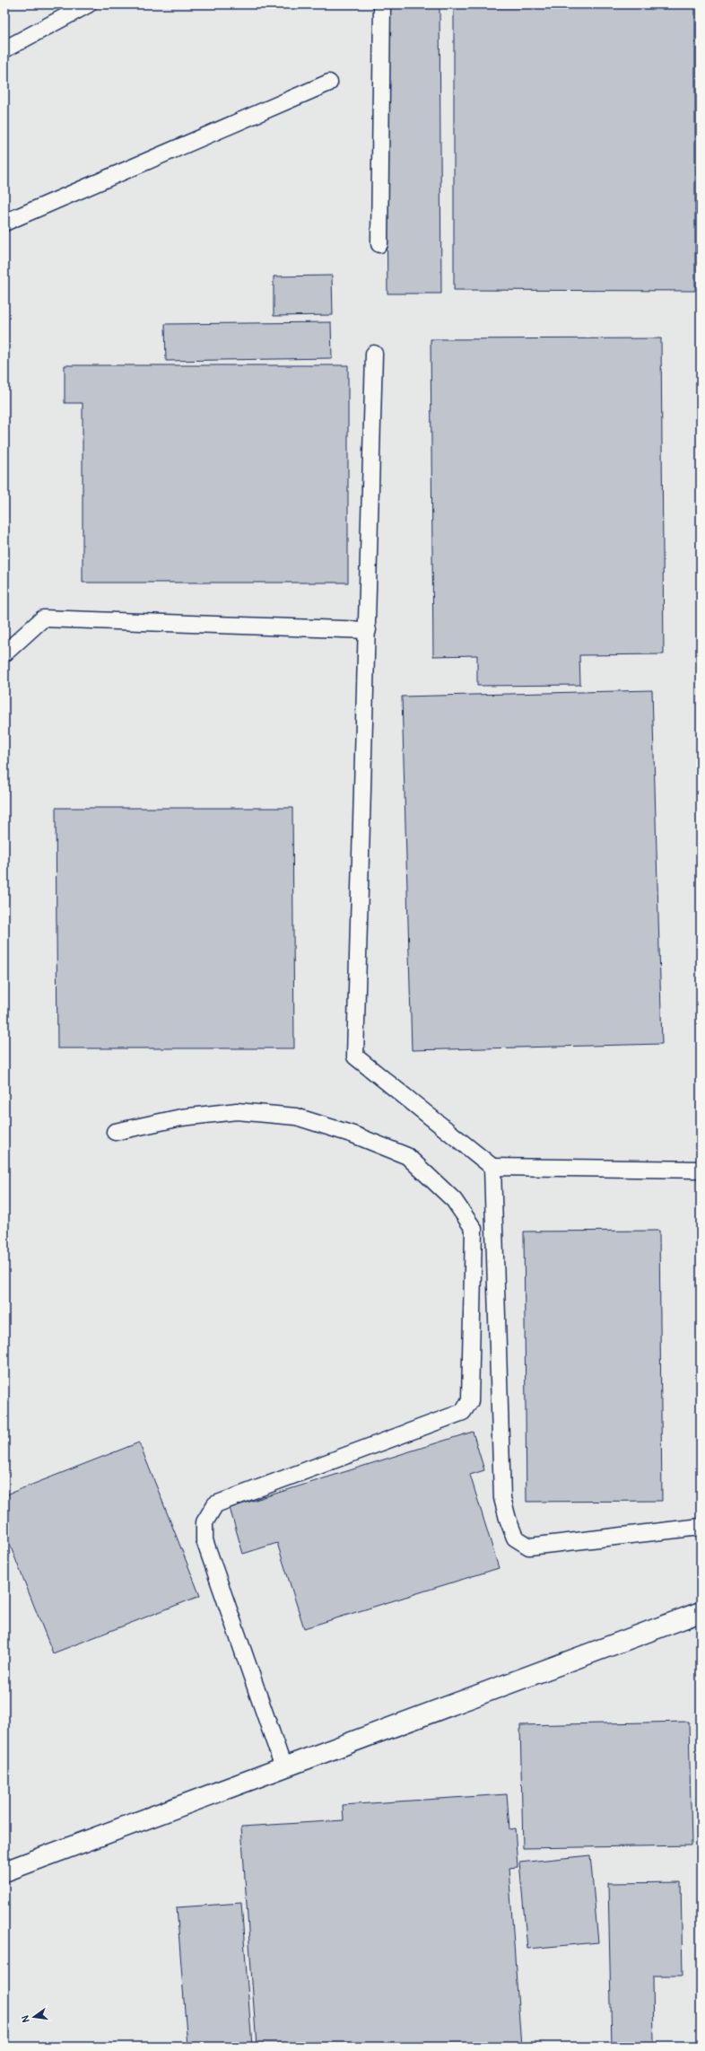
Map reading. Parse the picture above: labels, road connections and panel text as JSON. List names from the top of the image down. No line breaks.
{"north":"left"}
